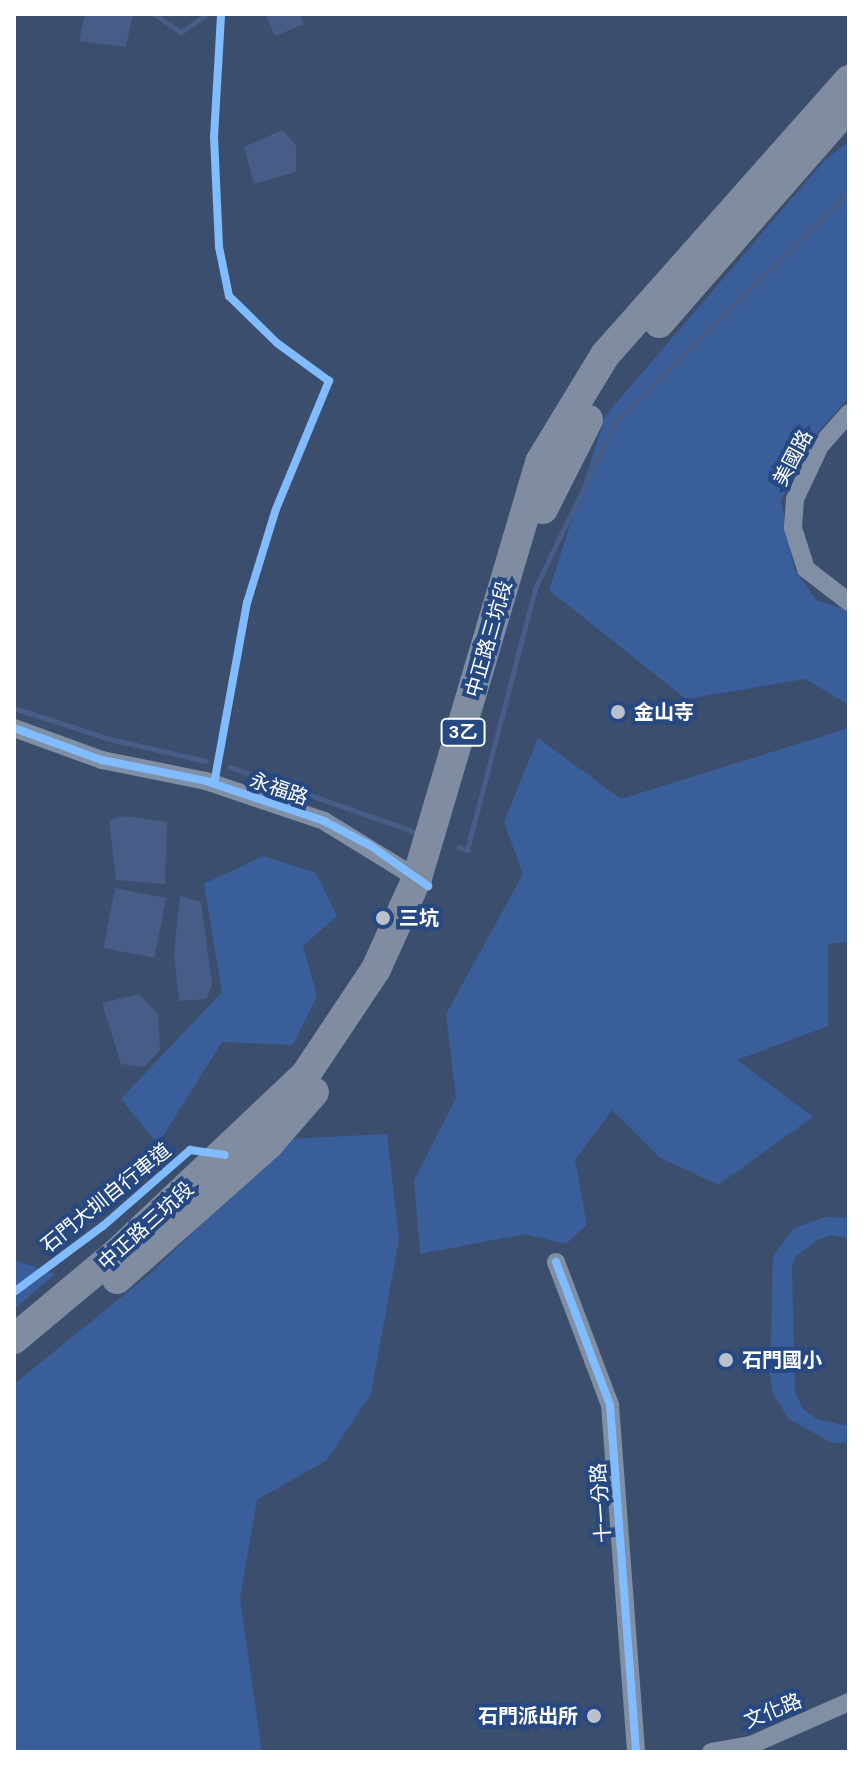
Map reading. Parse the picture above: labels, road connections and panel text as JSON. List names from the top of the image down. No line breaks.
{"streets":{"main road":["中正路三坑段","3乙"],"street":["美國路","永福路","十一分路","文化路"],"cycle path":["石門大圳自行車道"]},"crossings":[["中正路三坑段","永福路"]],"places":["金山寺","三坑","石門國小","石門派出所"]}
